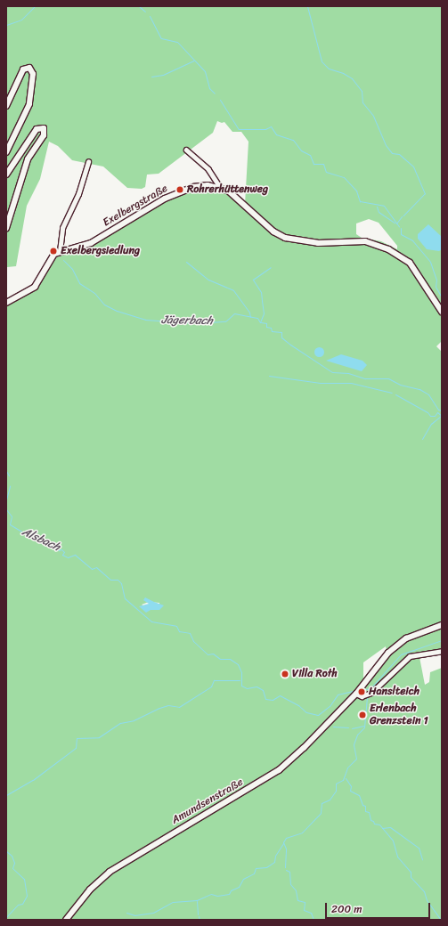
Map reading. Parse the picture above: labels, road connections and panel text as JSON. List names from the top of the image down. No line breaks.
{"streets":{"main road":["Exelbergstraße","Amundsenstraße"]},"water":["Jägerbach","Alsbach"],"places":["Rohrerhüttenweg","Exelbergsiedlung","Villa Roth","Hanslteich","Erlenbach Grenzstein 1"],"scale_bar":"200 m"}
